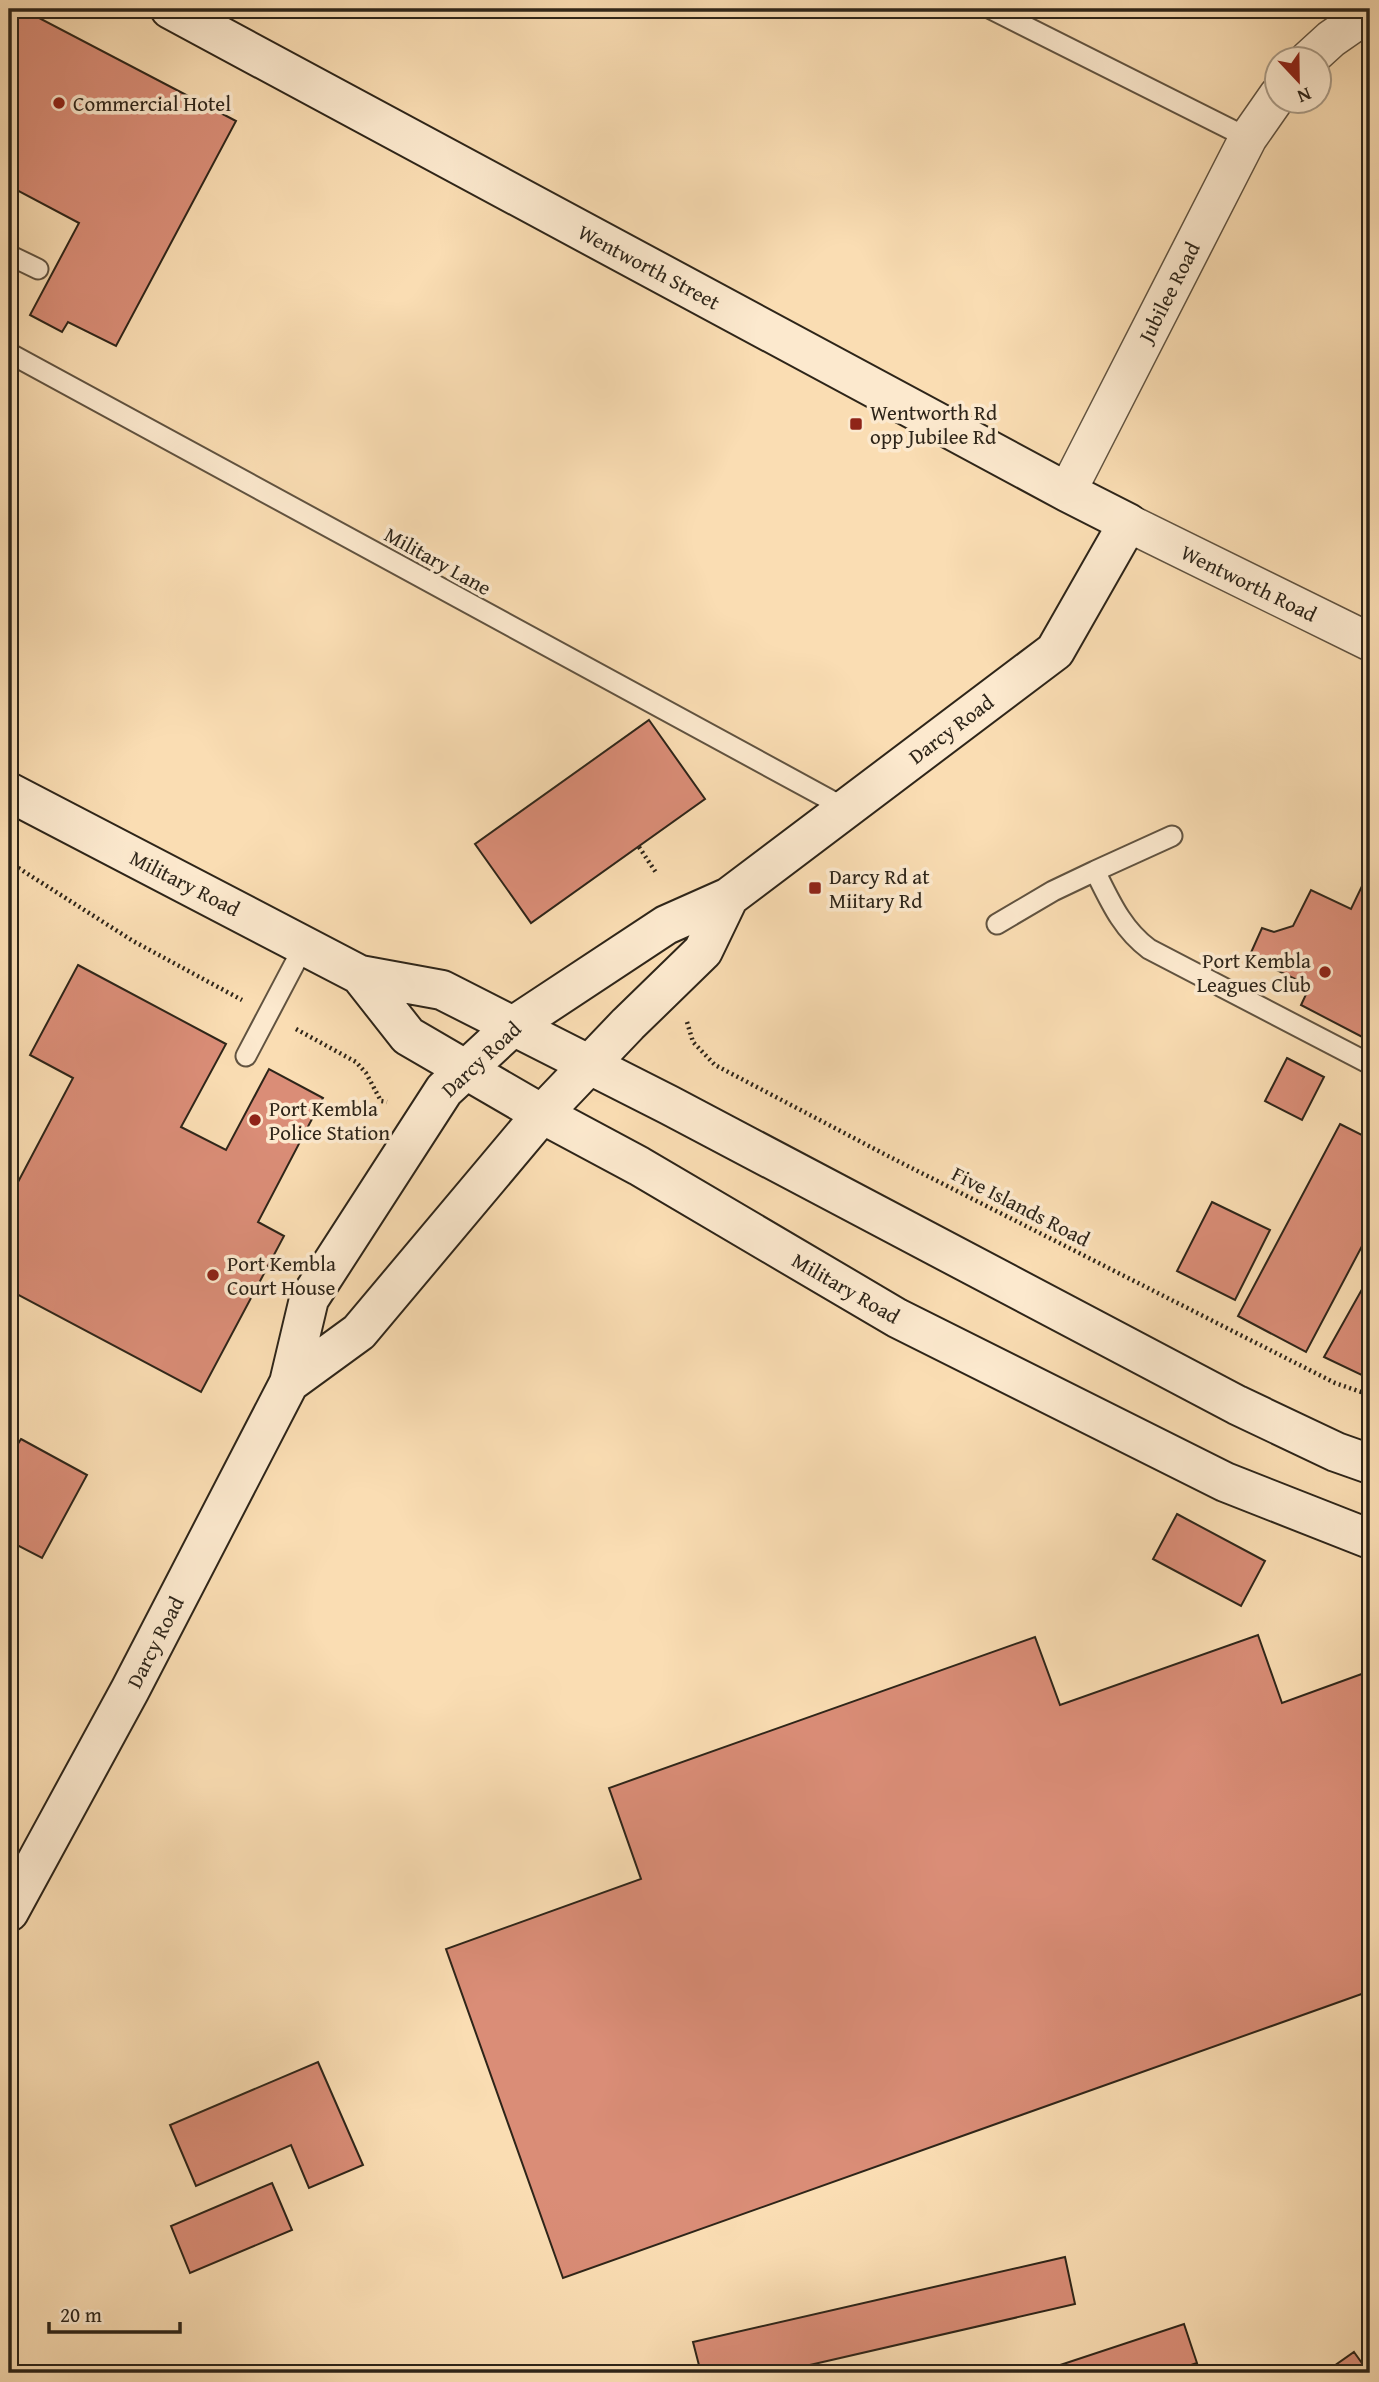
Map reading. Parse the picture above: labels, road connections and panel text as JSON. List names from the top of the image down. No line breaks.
{"streets":{"street":["Wentworth Street","Jubilee Road","Wentworth Road","Darcy Road","Military Road"],"lane":["Military Lane"],"path":["Five Islands Road"]},"crossings":[["Wentworth Street","Jubilee Road"],["Wentworth Street","Wentworth Road"],["Wentworth Street","Darcy Road"],["Military Lane","Darcy Road"],["Wentworth Road","Darcy Road"],["Darcy Road","Military Road"]],"places":{"other":["Commercial Hotel","Port Kembla Leagues Club","Port Kembla Police Station","Port Kembla Court House"],"transit":["Wentworth Rd opp Jubilee Rd","Darcy Rd at Miitary Rd"]},"scale_bar":"20 m","north":"bottom"}
